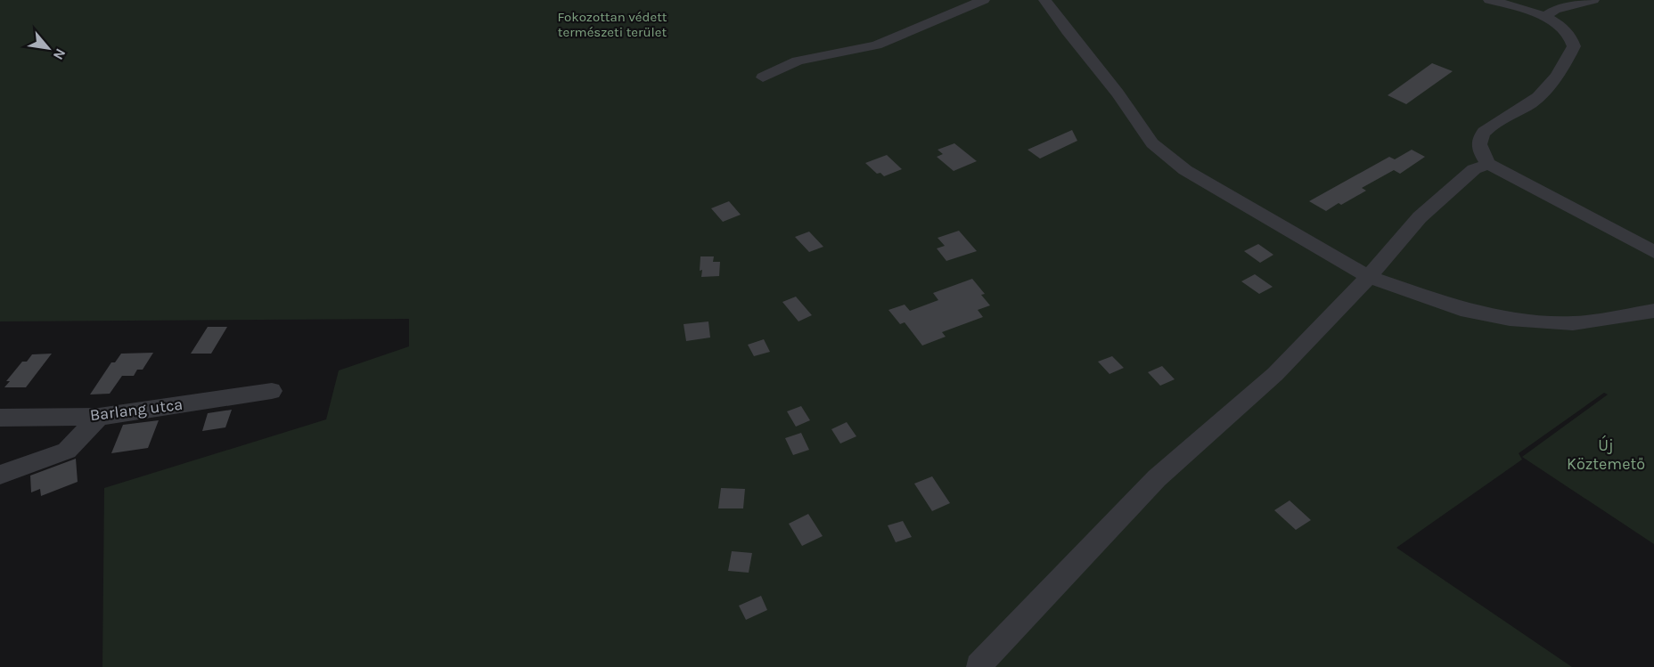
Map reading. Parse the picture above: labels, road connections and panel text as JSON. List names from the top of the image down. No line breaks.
{"streets":{"street":["Barlang utca"]},"parks":["Fokozottan védett természeti terület","Új Köztemető"],"north":"bottom right"}
